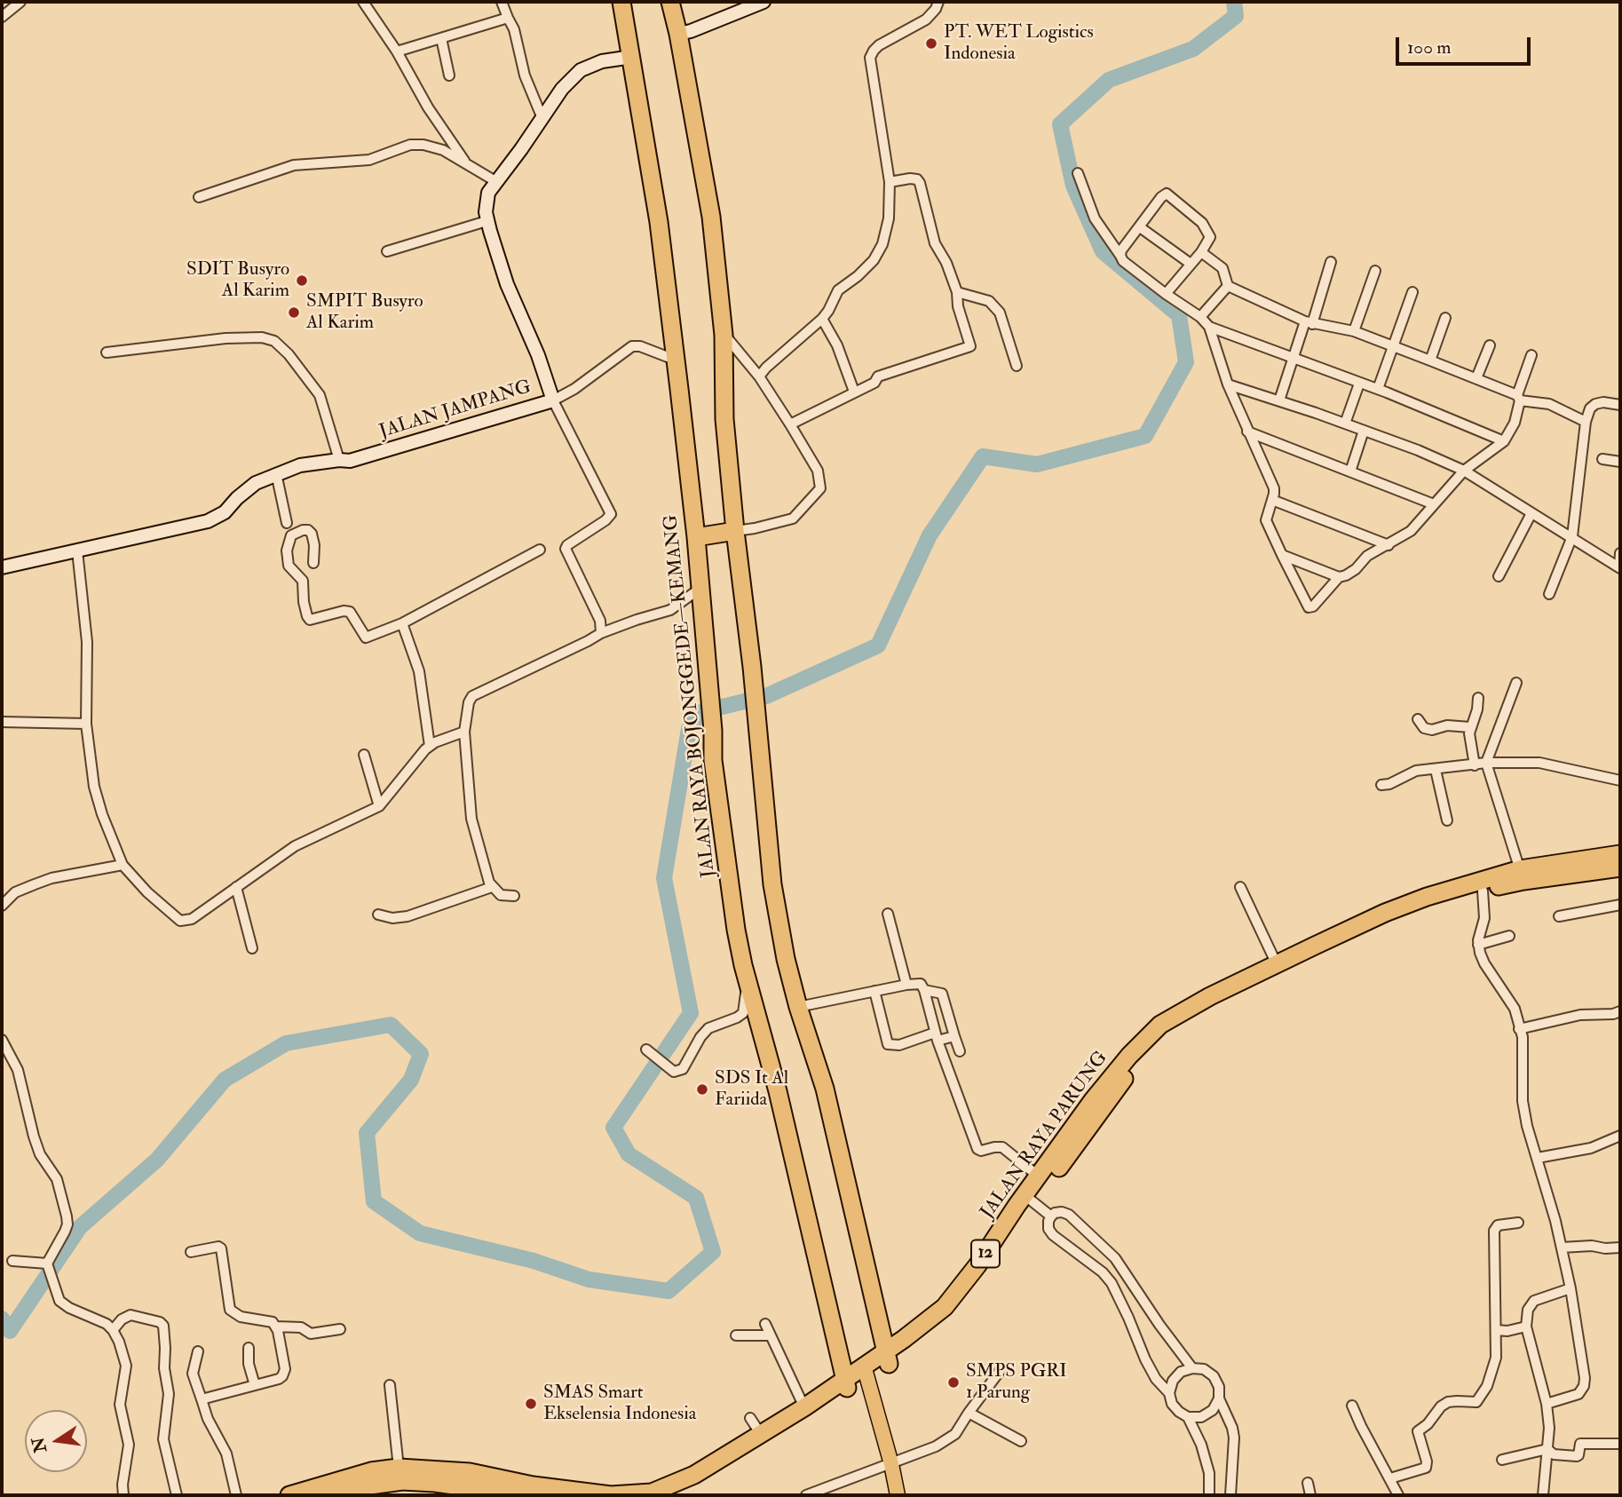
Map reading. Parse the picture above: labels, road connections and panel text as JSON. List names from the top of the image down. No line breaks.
{"streets":{"highway":["JALAN RAYA BOJONGGEDE—KEMANG","JALAN RAYA PARUNG","12"],"street":["JALAN JAMPANG"]},"crossings":[["JALAN JAMPANG","JALAN RAYA BOJONGGEDE—KEMANG"],["JALAN RAYA BOJONGGEDE—KEMANG","JALAN RAYA PARUNG"]],"places":["PT. WET Logistics Indonesia","SDIT Busyro Al Karim","SMPIT Busyro Al Karim","SDS It Al Fariida","SMPS PGRI 1 Parung","SMAS Smart Ekselensia Indonesia"],"scale_bar":"100 m","north":"left"}
